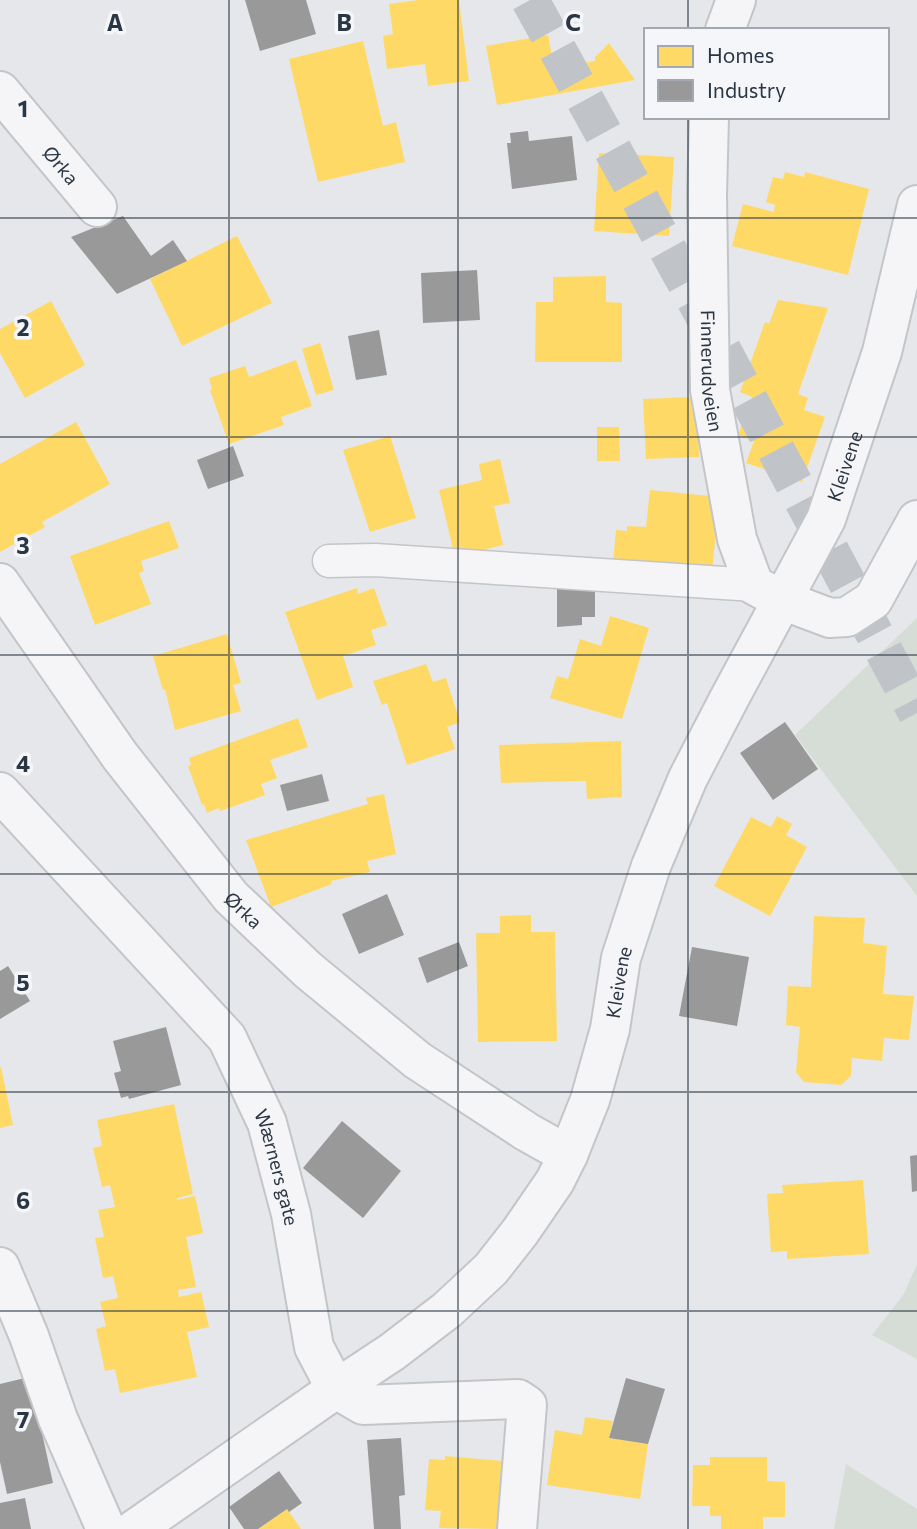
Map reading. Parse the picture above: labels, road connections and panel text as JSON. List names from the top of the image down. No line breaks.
{"streets":{"street":["Ørka","Finnerudveien","Kleivene","Wærners gate"]},"crossings":[["Ørka","Kleivene"],["Finnerudveien","Kleivene"],["Kleivene","Wærners gate"]],"legend":["Homes","Industry"],"grid":{"columns":["A","B","C"],"rows":["1","2","3","4","5","6","7"]}}
